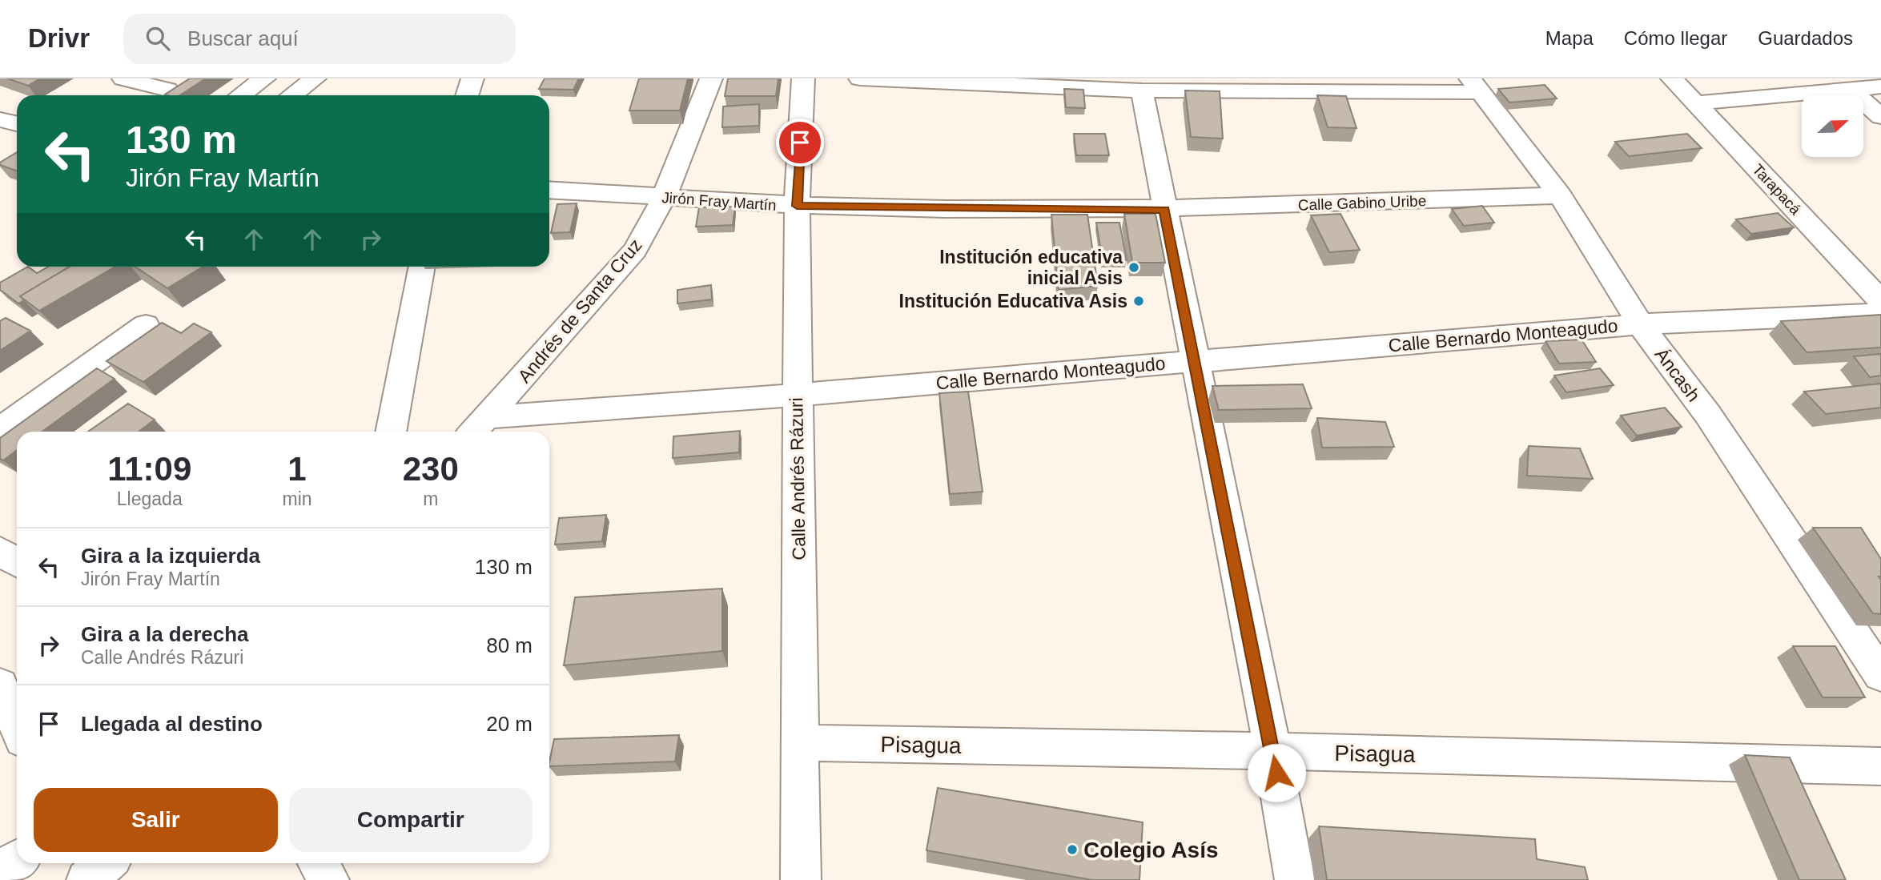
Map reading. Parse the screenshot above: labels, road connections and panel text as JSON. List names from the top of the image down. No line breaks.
{"streets":{"street":["Tarapacá","Jirón Fray Martín","Calle Gabino Uribe","Andrés de Santa Cruz","Calle Bernardo Monteagudo","Áncash","Calle Andrés Rázuri","Pisagua"]},"crossings":[["Jirón Fray Martín","Calle Gabino Uribe"],["Jirón Fray Martín","Andrés de Santa Cruz"],["Jirón Fray Martín","Calle Andrés Rázuri"],["Calle Gabino Uribe","Áncash"],["Andrés de Santa Cruz","Calle Bernardo Monteagudo"],["Calle Bernardo Monteagudo","Áncash"],["Calle Bernardo Monteagudo","Calle Andrés Rázuri"],["Calle Andrés Rázuri","Pisagua"]],"places":["Institución educativa inicial Asis","Institución Educativa Asis","Colegio Asís"],"north":"right","page":{"header":"Drivr","search":"Buscar aquí","nav":["Mapa","Cómo llegar","Guardados"],"turn":["130 m","Jirón Fray Martín"],"eta":["11:09","Llegada","1","min","230","m"],"list":[{"name":"Gira a la izquierda","note":"Jirón Fray Martín","value":"130 m"},{"name":"Gira a la derecha","note":"Calle Andrés Rázuri","value":"80 m"},{"name":"Llegada al destino","value":"20 m"}],"buttons":["Salir","Compartir"]}}
